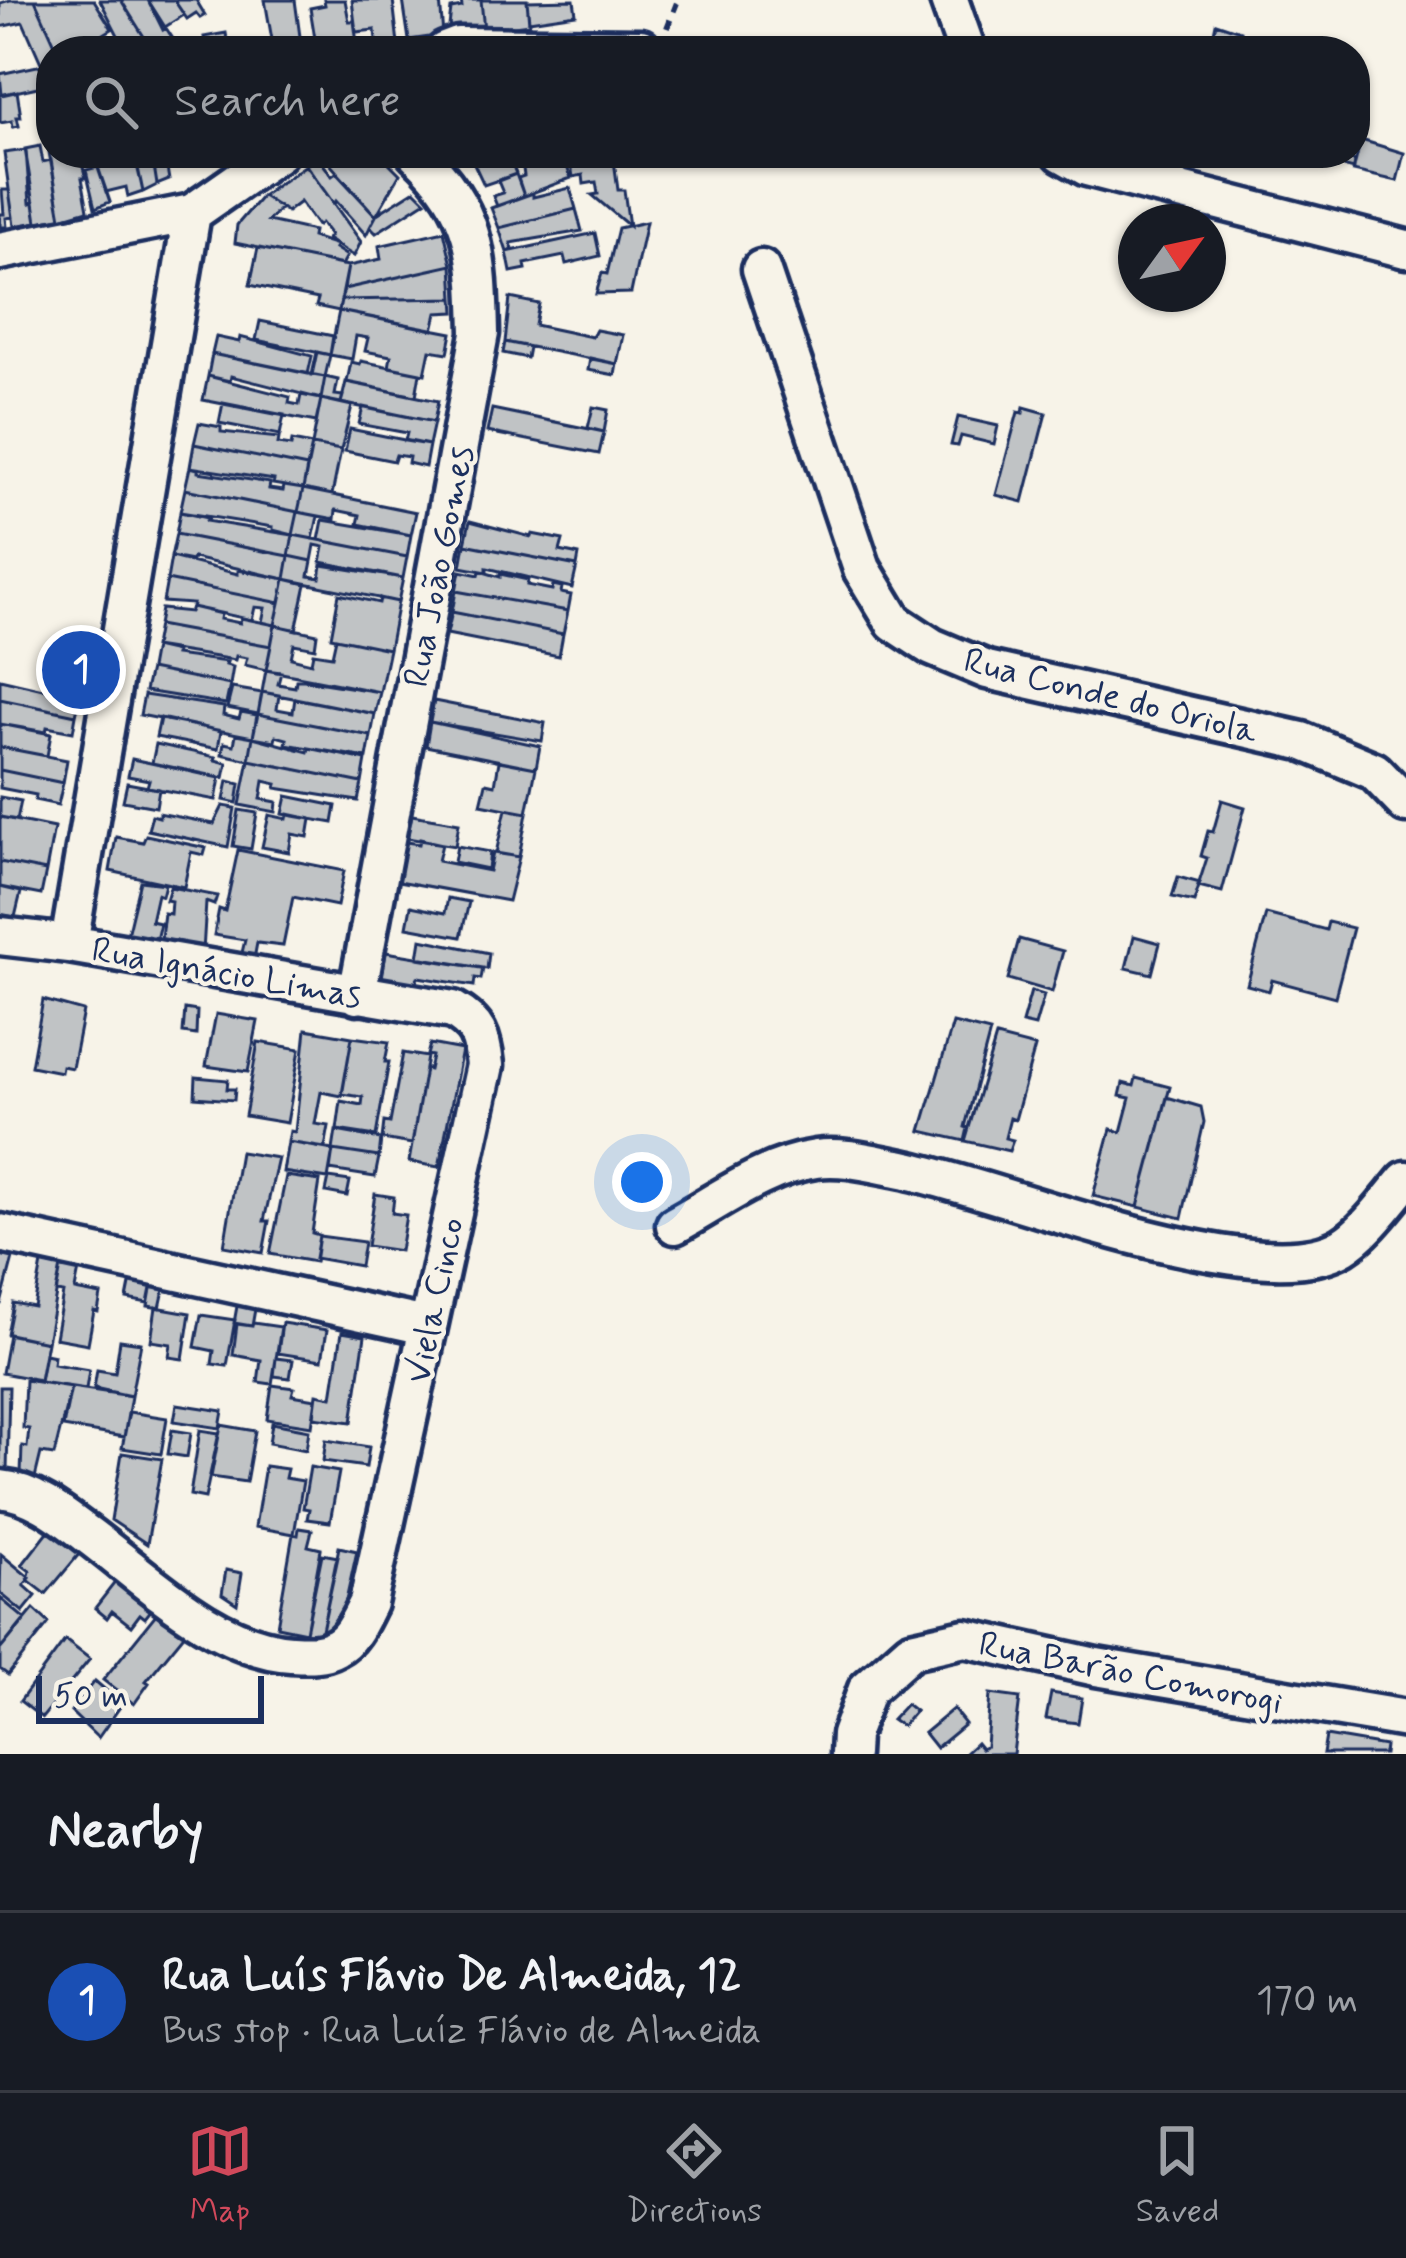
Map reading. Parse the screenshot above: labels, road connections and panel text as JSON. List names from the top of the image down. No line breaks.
{"streets":{"street":["Rua João Gomes","Rua Conde do Oriola","Rua Ignácio Limas","Viela Cinco","Rua Barão Comorogi"]},"crossings":[["Rua João Gomes","Rua Ignácio Limas"],["Rua Ignácio Limas","Viela Cinco"]],"scale_bar":"50 m","north":"top right","page":{"search":"Search here","pins":"1","scale":"50 m","heading":"Nearby","list":[{"mark":"1","name":"Rua Luís Flávio De Almeida, 12","note":"Bus stop · Rua Luíz Flávio de Almeida","value":"170 m"}],"nav":["Map","Directions","Saved"]}}
